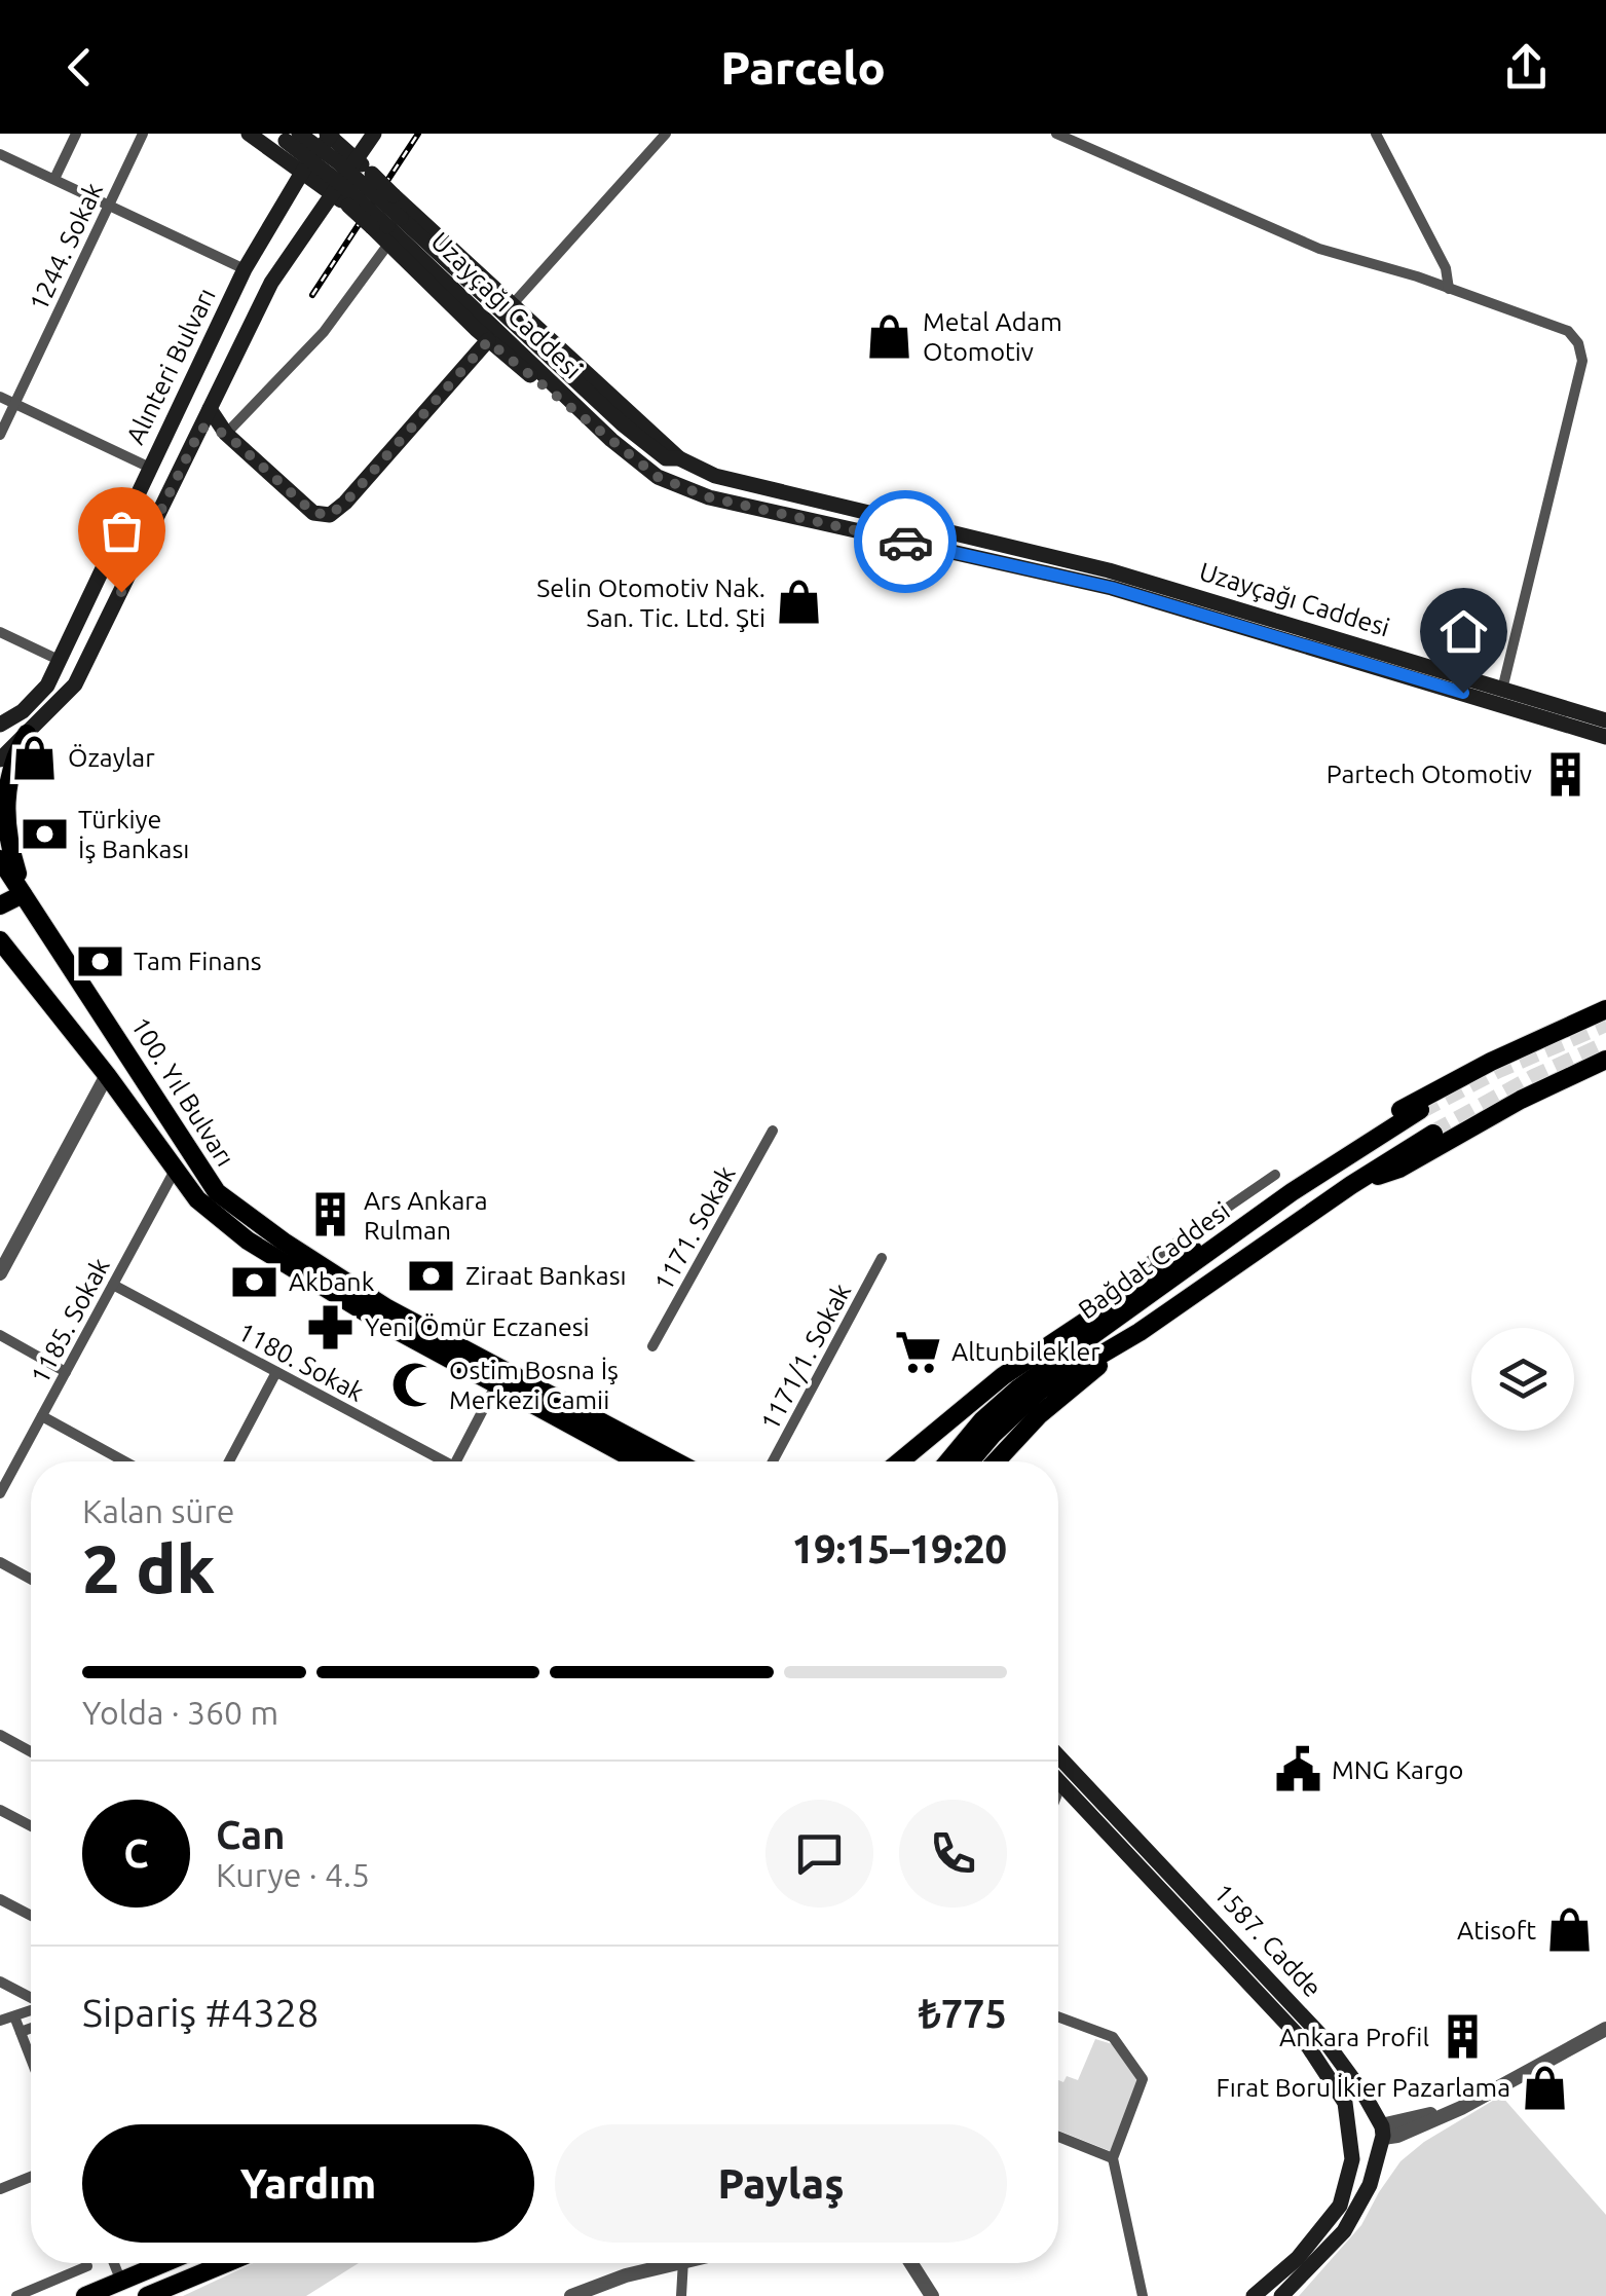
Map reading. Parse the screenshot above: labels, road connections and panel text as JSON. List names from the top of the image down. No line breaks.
{"streets":{"main road":["Uzayçağı Caddesi","Alınteri Bulvarı","100. Yıl Bulvarı","Bağdat Caddesi","1587. Cadde"],"street":["1244. Sokak","1171. Sokak","1185. Sokak","1171/1. Sokak","1180. Sokak"]},"crossings":[["100. Yıl Bulvarı","1185. Sokak"],["1185. Sokak","1180. Sokak"]],"places":{"shop":["Metal Adam Otomotiv","Selin Otomotiv Nak. San. Tic. Ltd. Şti","Özaylar","Atisoft","Fırat Boru İkier Pazarlama"],"building":["Partech Otomotiv","Ars Ankara Rulman","Ankara Profil"],"bank":["Türkiye İş Bankası","Tam Finans","Ziraat Bankası","Akbank"],"pharmacy":["Yeni Ömür Eczanesi"],"supermarket":["Altunbilekler"],"mosque":["Ostim Bosna İş Merkezi Camii"],"public building":["MNG Kargo"]},"page":{"header":"Parcelo","heading":["2 dk","Kalan süre","19:15–19:20"],"panel":["Can","Kurye · 4.5","Sipariş #4328","₺775"],"bar":"Yolda · 360 m","round":"C","buttons":["Yardım","Paylaş"]}}
